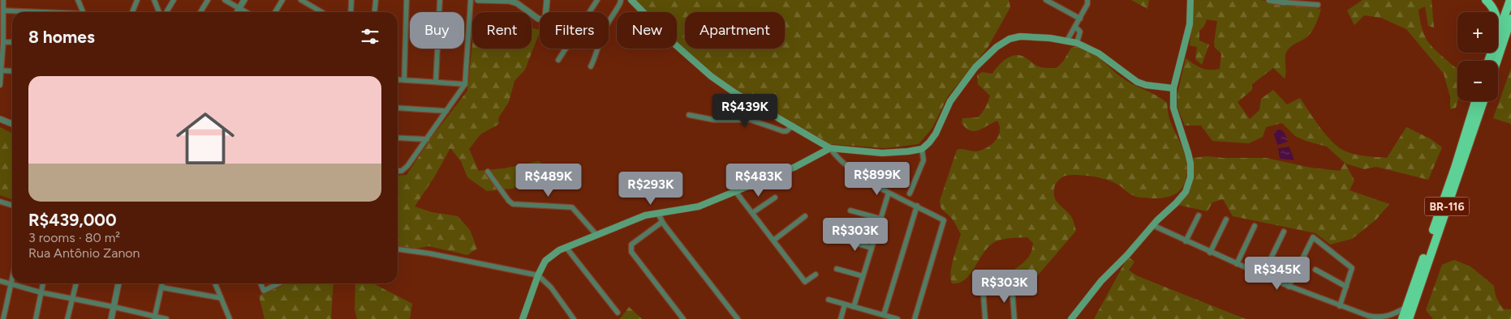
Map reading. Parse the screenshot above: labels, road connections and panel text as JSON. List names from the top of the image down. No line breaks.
{"streets":{"highway":["BR-116"]},"page":{"map_buttons":["+","−"],"chip":["Buy","Rent","Filters","New","Apartment"],"heading":"8 homes","list":[{"name":"R$439,000","note":"3 rooms · 80 m² · Rua Antônio Zanon"}],"price":["R$439K","R$899K","R$489K","R$483K","R$293K","R$303K","R$345K","R$303K"]}}
